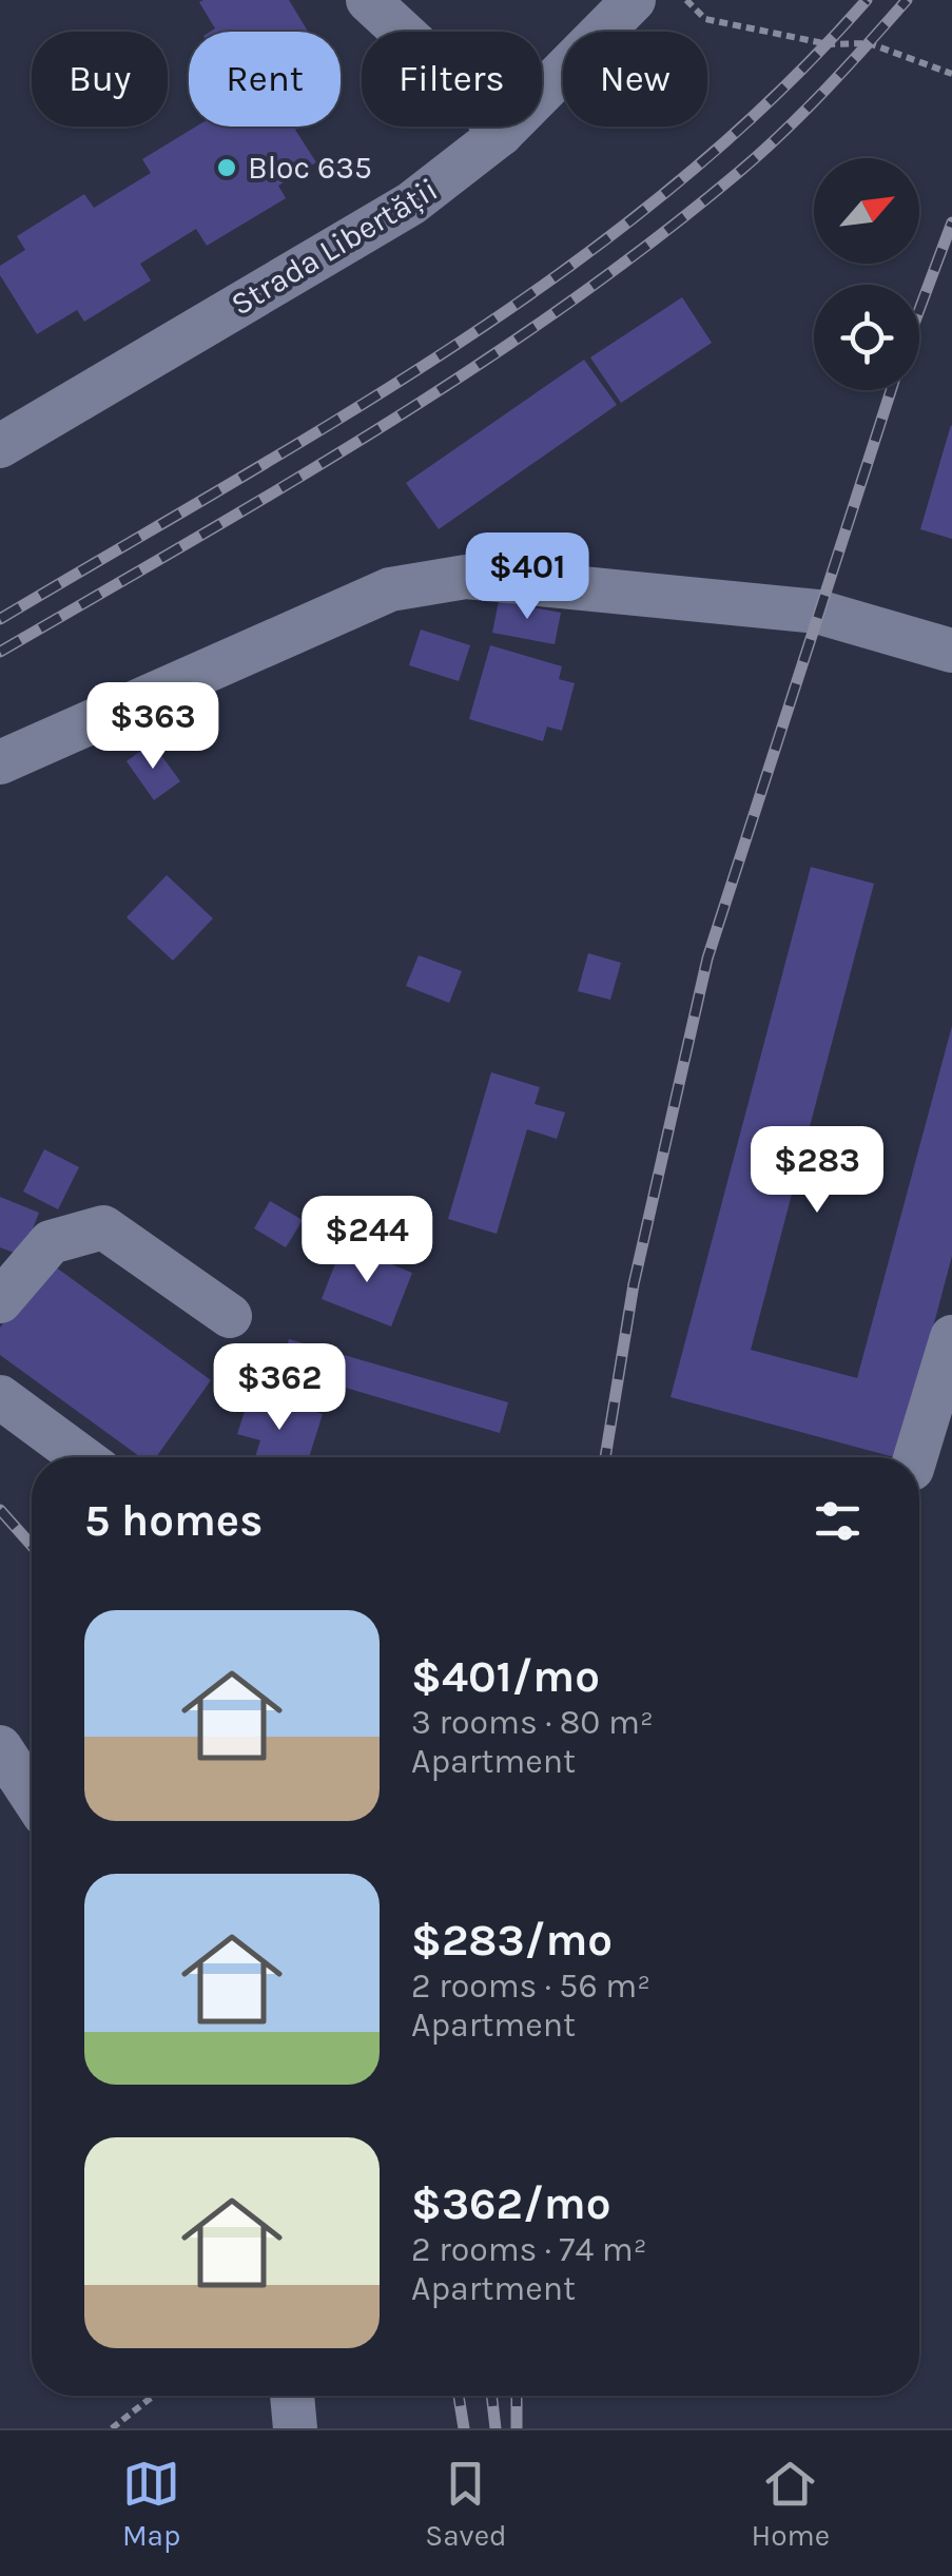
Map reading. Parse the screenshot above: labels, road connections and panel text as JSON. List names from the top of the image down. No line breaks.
{"streets":{"street":["Strada Libertății"]},"places":["Bloc 635"],"north":"top right","page":{"chip":["Buy","Rent","Filters","New"],"price":["$401","$363","$283","$244","$362"],"heading":"5 homes","list":[{"name":"$401/mo","note":"3 rooms · 80 m² · Apartment"},{"name":"$283/mo","note":"2 rooms · 56 m² · Apartment"},{"name":"$362/mo","note":"2 rooms · 74 m² · Apartment"}],"tabs":["Map","Saved","Home"]}}
